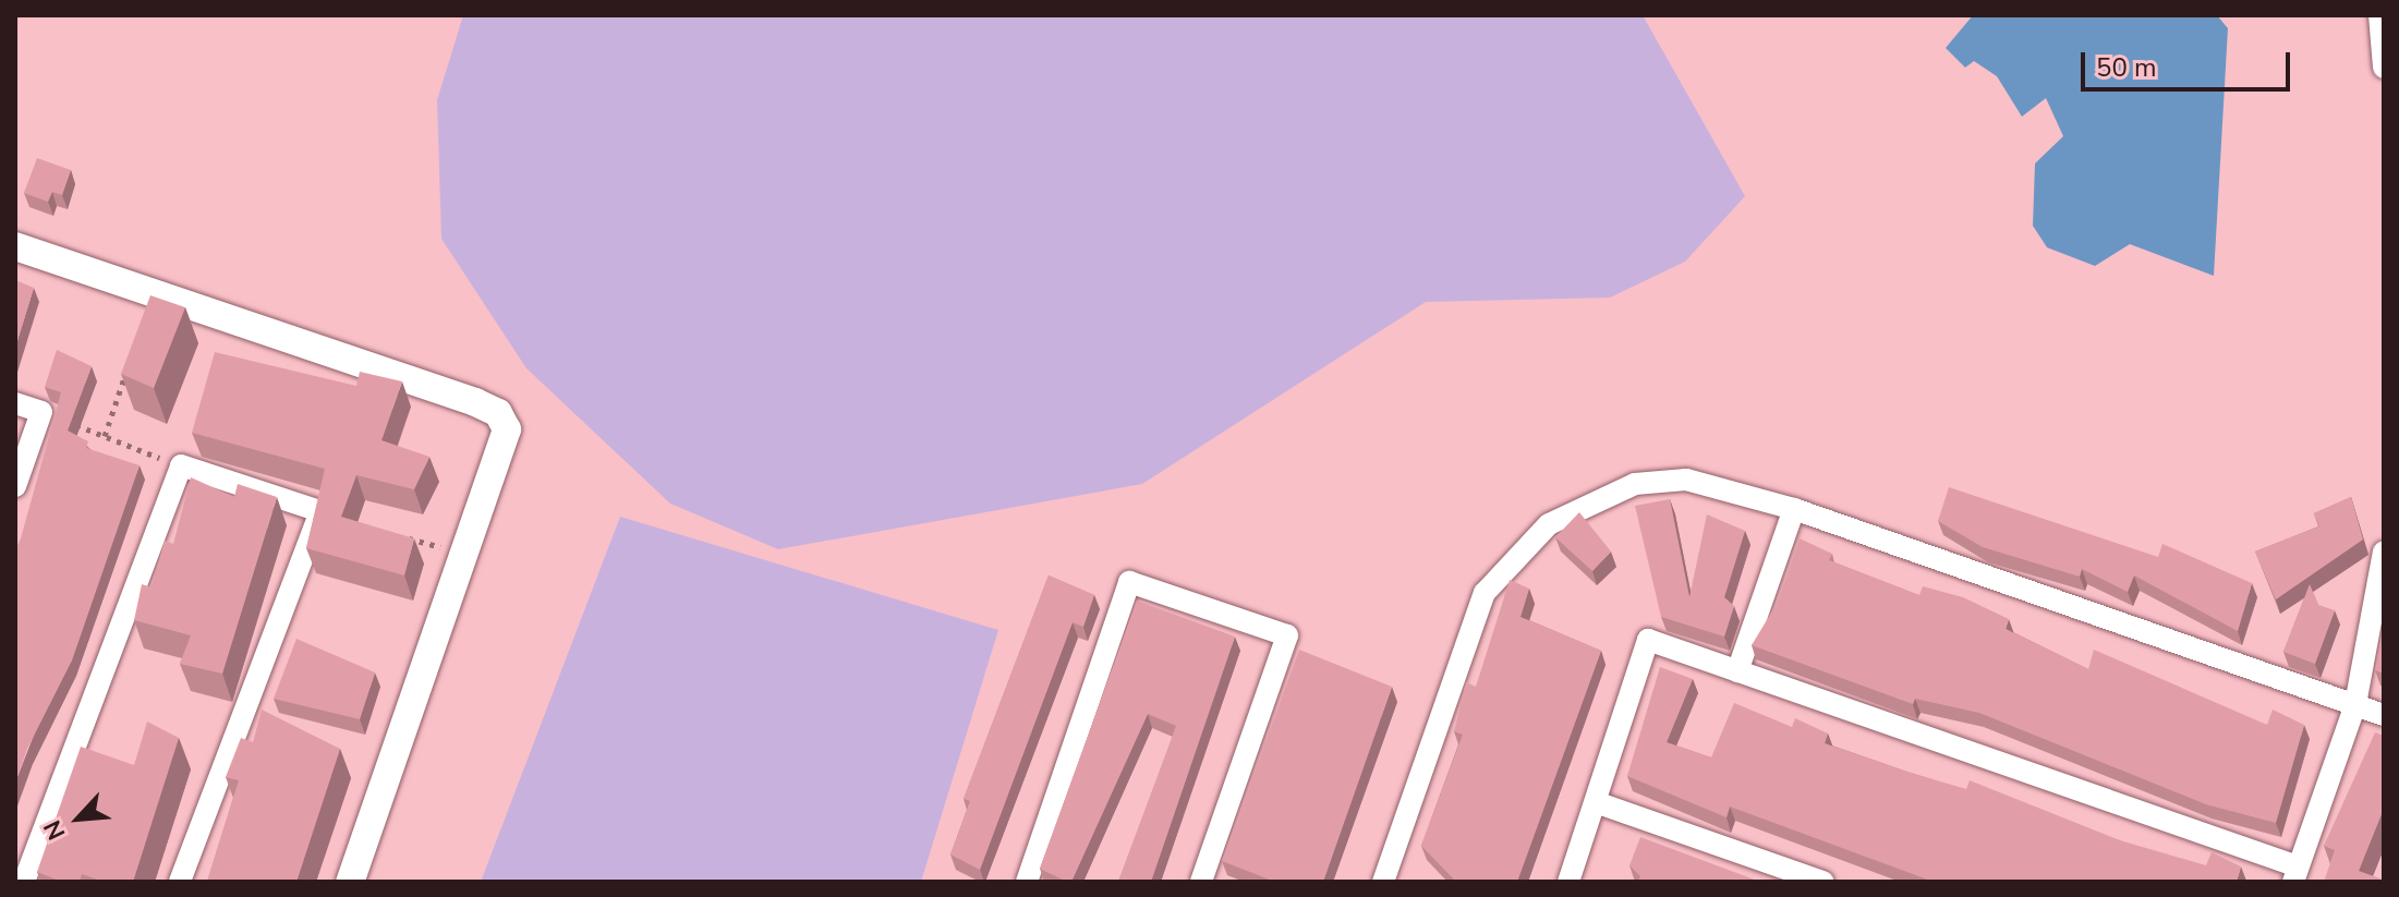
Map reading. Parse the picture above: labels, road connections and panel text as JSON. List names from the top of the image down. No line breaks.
{"scale_bar":"50 m","north":"bottom left"}
